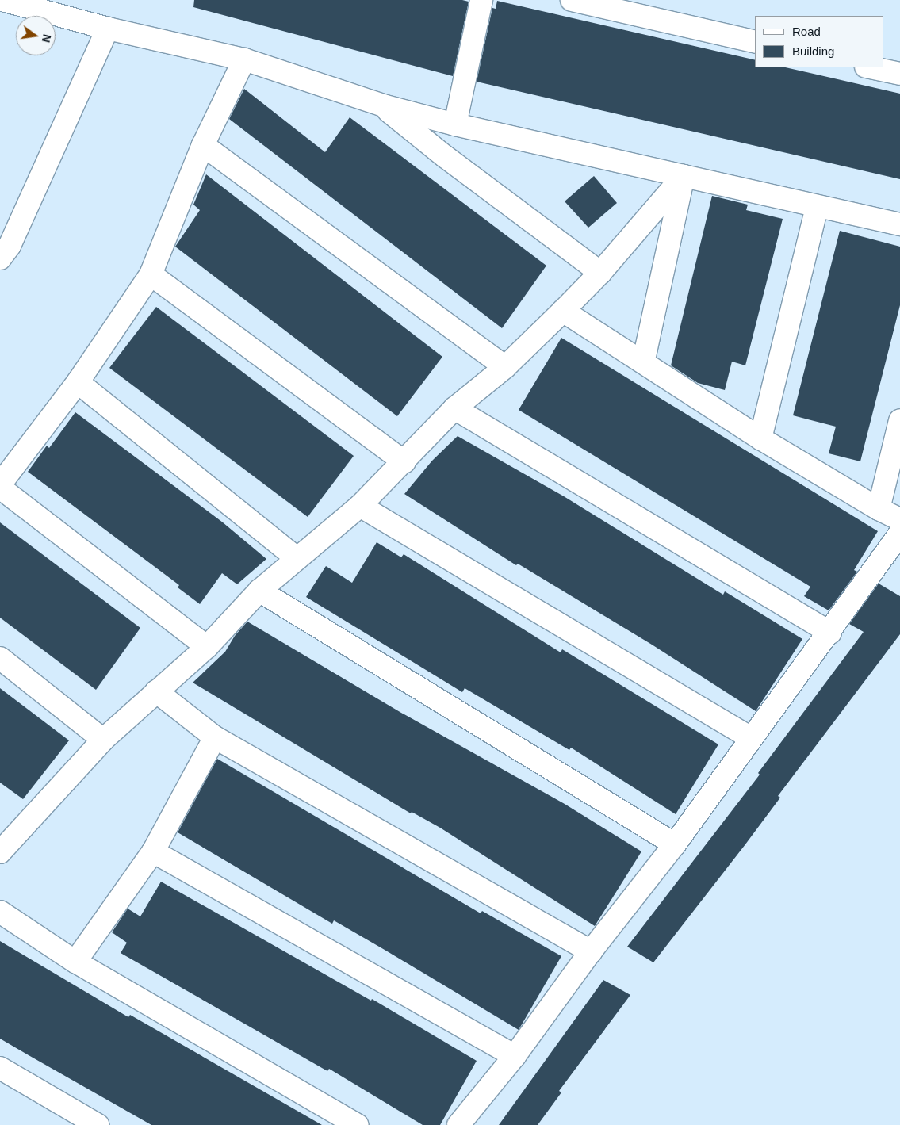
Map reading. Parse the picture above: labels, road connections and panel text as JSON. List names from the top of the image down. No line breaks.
{"legend":["Road","Building"],"north":"right"}
